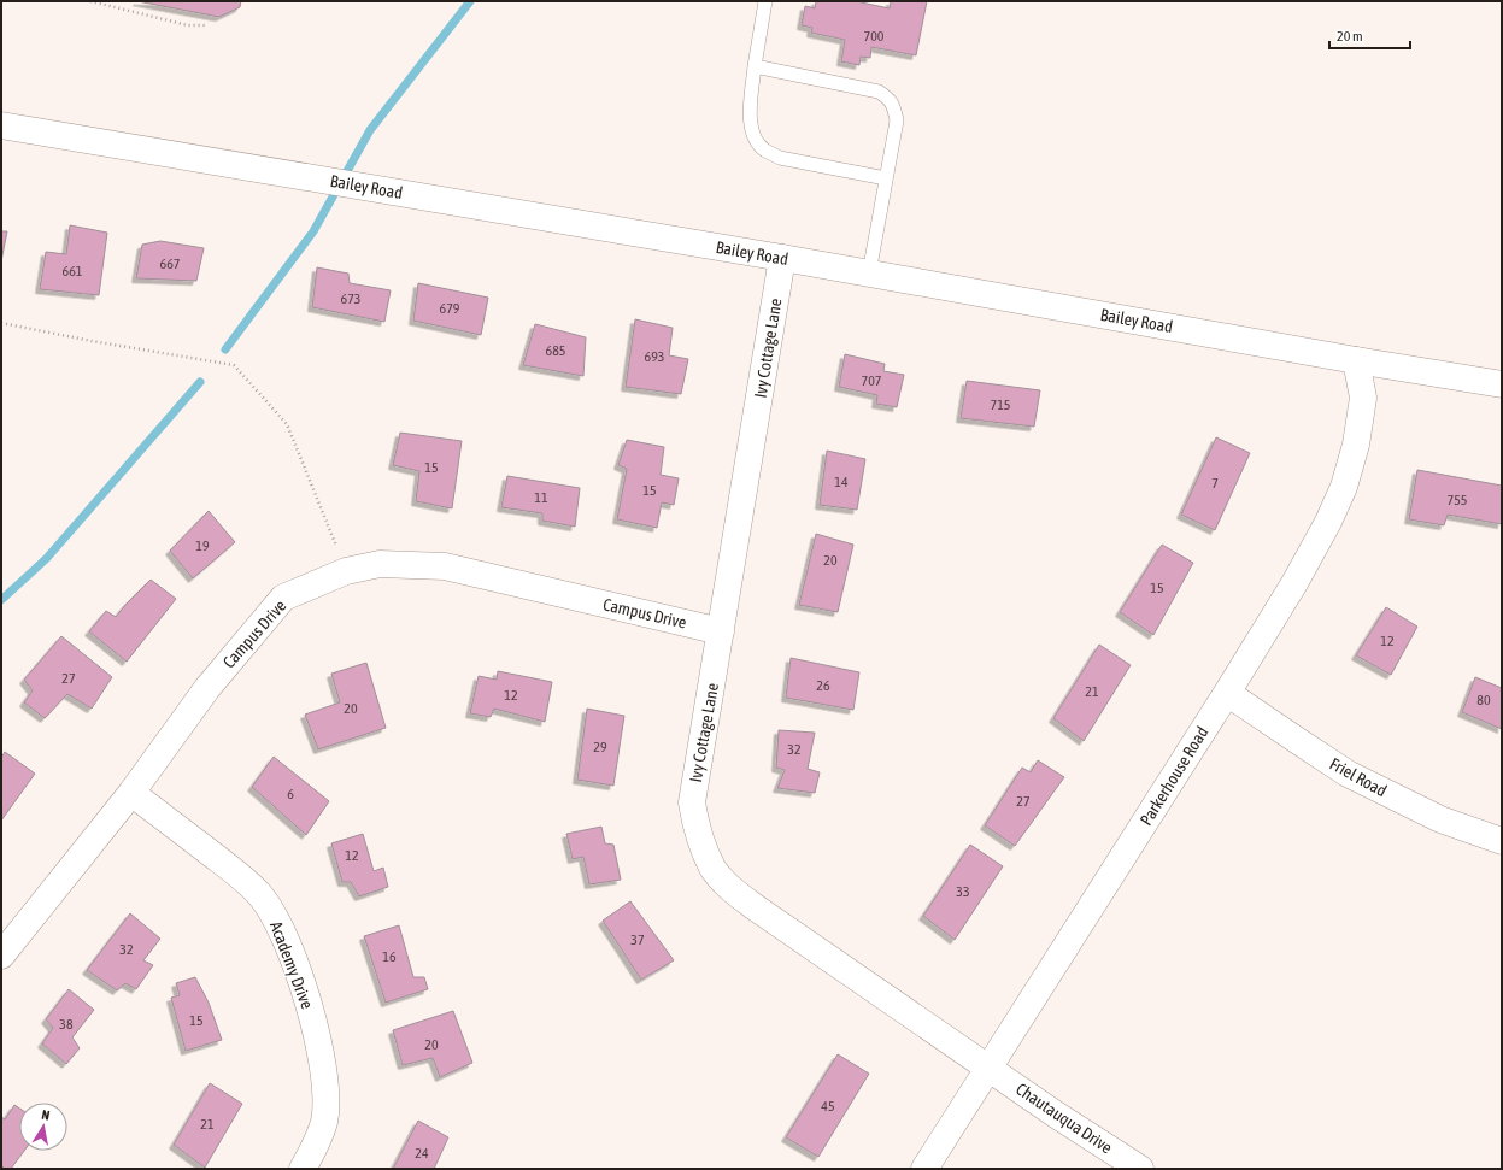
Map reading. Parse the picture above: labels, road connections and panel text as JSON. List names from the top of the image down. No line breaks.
{"streets":{"street":["Bailey Road","Ivy Cottage Lane","Campus Drive","Parkerhouse Road","Friel Road","Academy Drive","Chautauqua Drive"]},"crossings":[["Bailey Road","Ivy Cottage Lane"],["Bailey Road","Parkerhouse Road"],["Ivy Cottage Lane","Campus Drive"],["Ivy Cottage Lane","Parkerhouse Road"],["Ivy Cottage Lane","Chautauqua Drive"],["Campus Drive","Academy Drive"],["Parkerhouse Road","Friel Road"],["Parkerhouse Road","Chautauqua Drive"]],"house_numbers":["700","667","661","673","679","685","693","707","715","15","14","7","15","11","755","19","20","15","12","27","26","21","12","80","20","29","32","6","27","12","33","37","32","16","15","38","20","45","21","24"],"scale_bar":"20 m","north":"top"}
